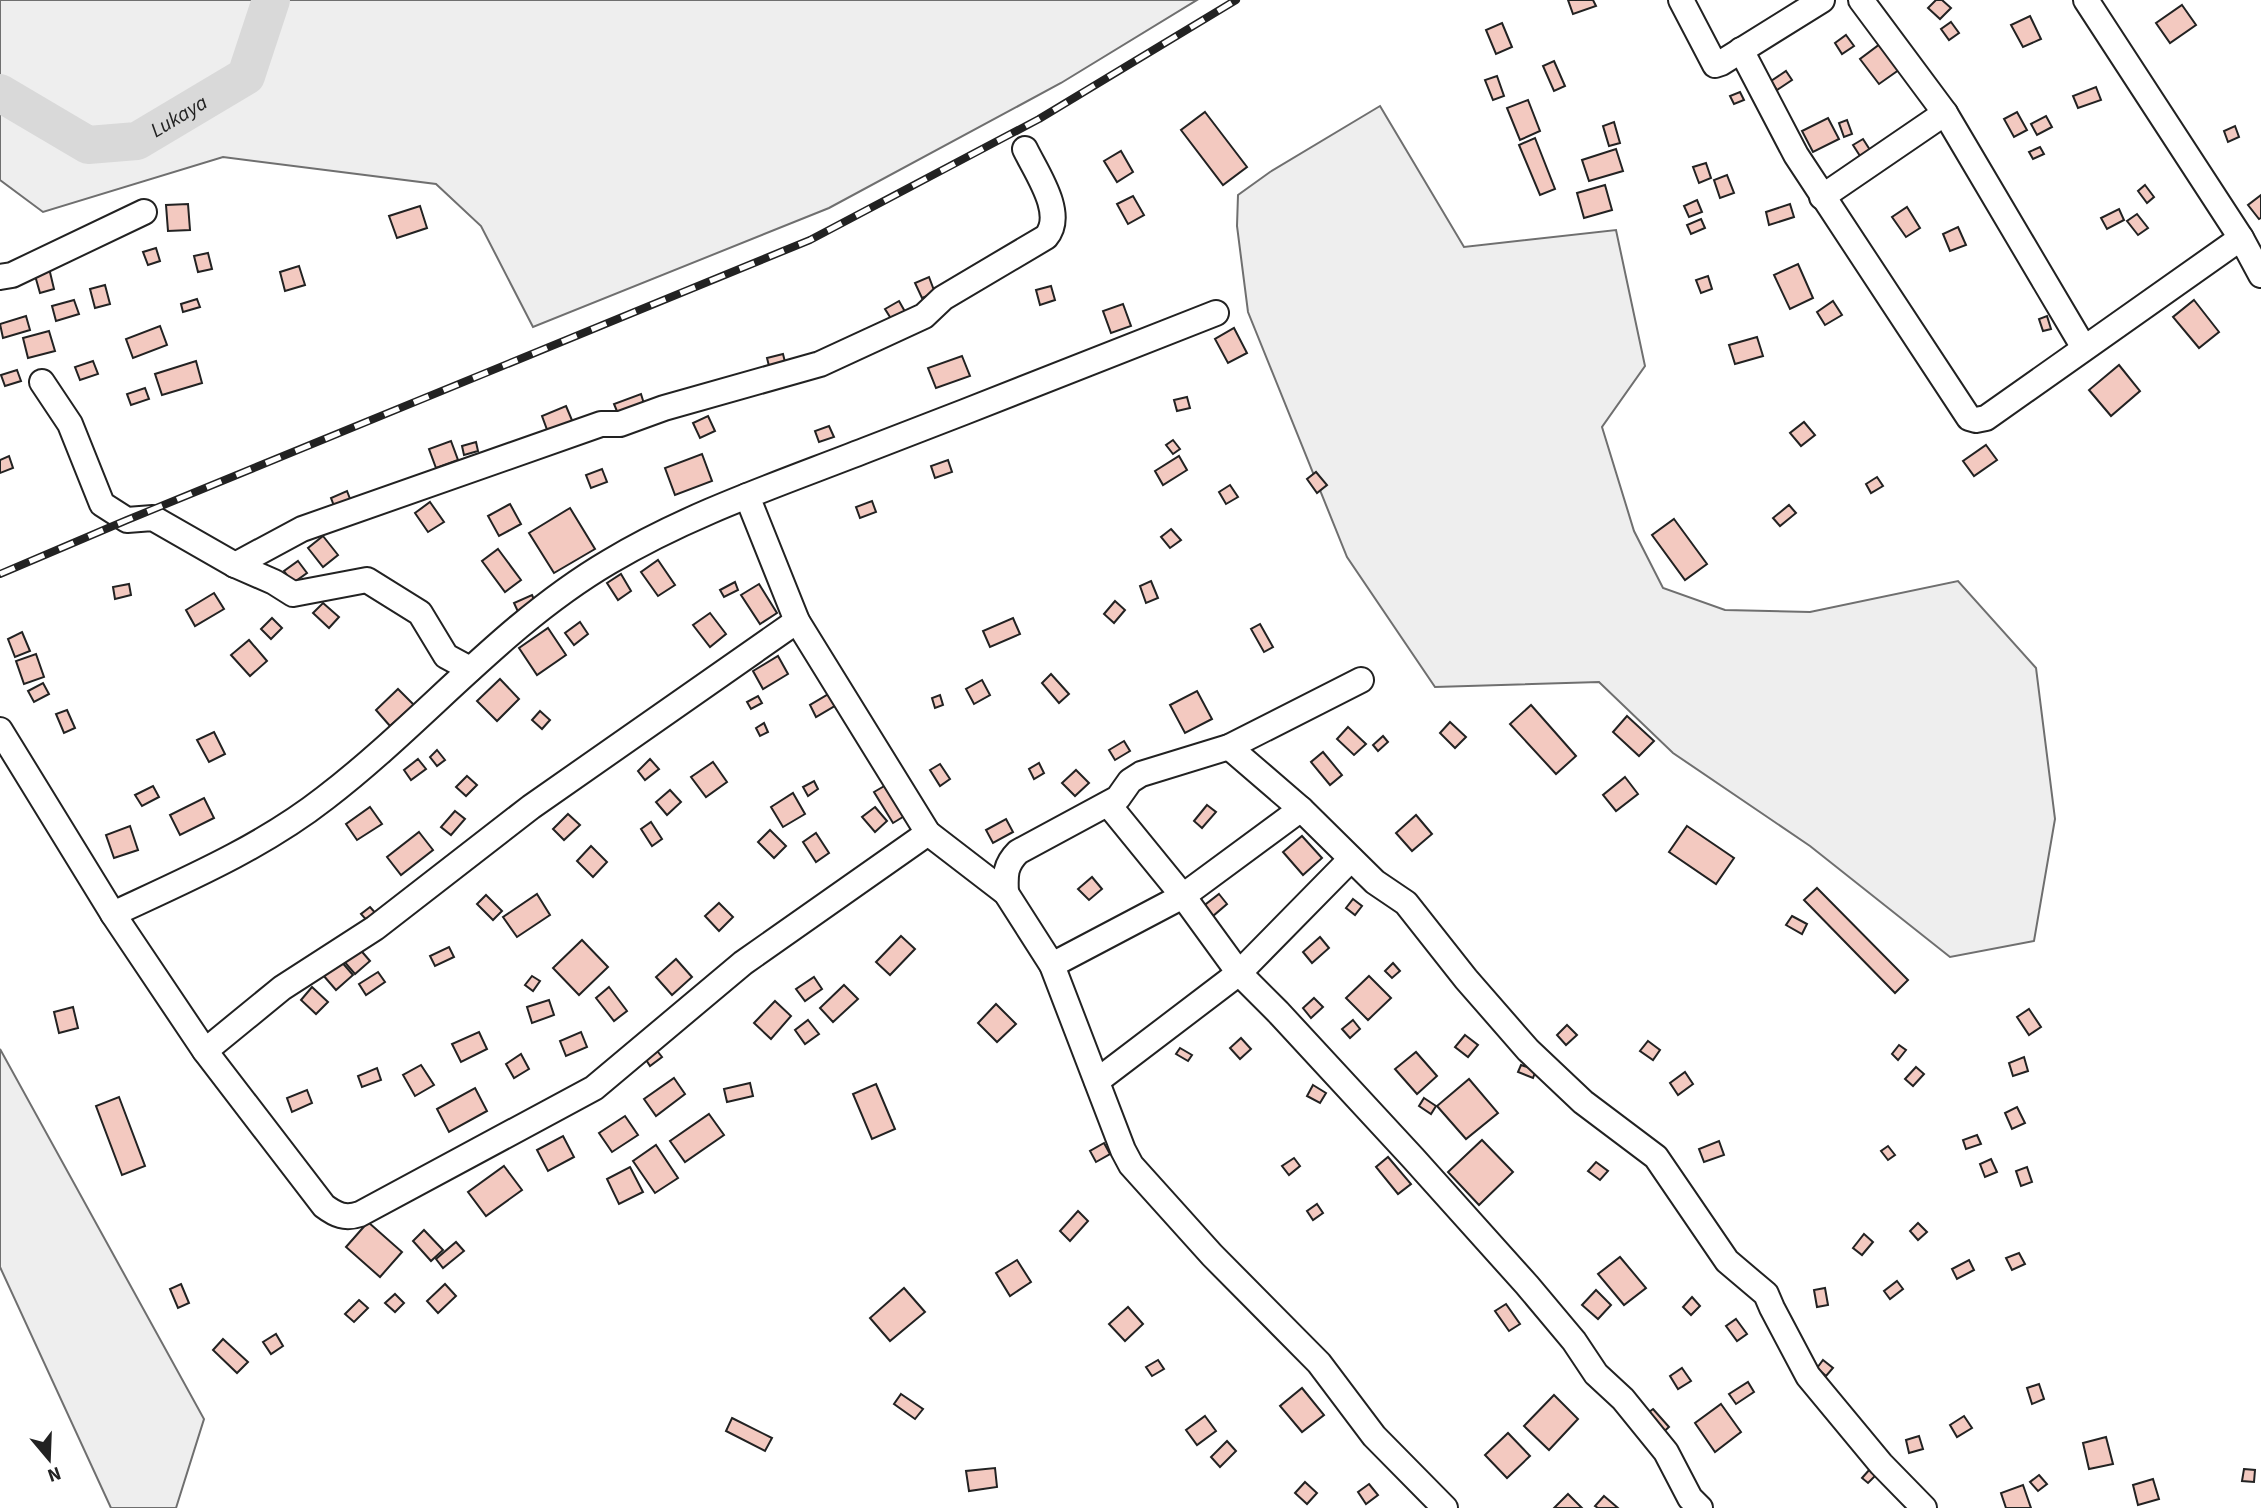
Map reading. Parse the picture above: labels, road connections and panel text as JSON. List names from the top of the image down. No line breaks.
{"water":["Lukaya"],"north":"bottom"}
